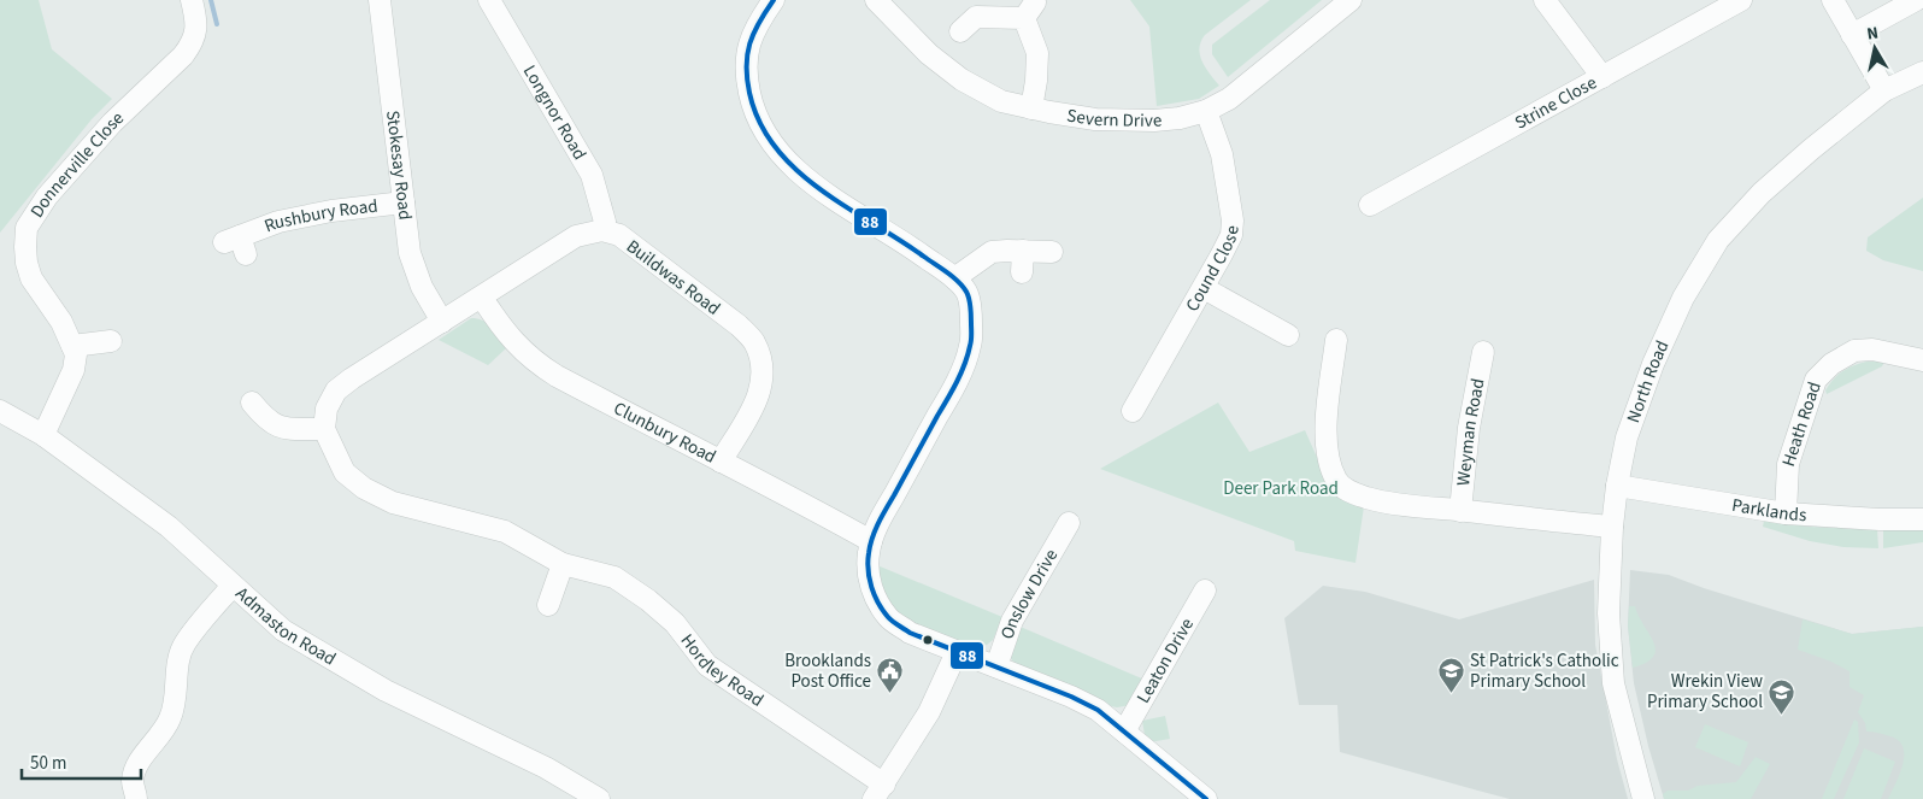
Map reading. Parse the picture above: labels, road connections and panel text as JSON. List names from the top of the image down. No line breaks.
{"streets":{"street":["Strine Close","Longnor Road","Severn Drive","Donnerville Close","Stokesay Road","Rushbury Road","Cound Close","Buildwas Road","North Road","Heath Road","Weyman Road","Clunbury Road","Parklands","Onslow Drive","Admaston Road","Leaton Drive","Hordley Road"]},"crossings":[["Longnor Road","Buildwas Road"],["Severn Drive","Cound Close"],["Donnerville Close","Admaston Road"],["Stokesay Road","Rushbury Road"],["Buildwas Road","Clunbury Road"],["North Road","Parklands"],["Heath Road","Parklands"]],"parks":["Deer Park Road"],"places":{"public building":["Brooklands Post Office"],"school or university":["St Patrick's Catholic Primary School","Wrekin View Primary School"]},"lines":["transit line 88"],"scale_bar":"50 m","north":"top"}
